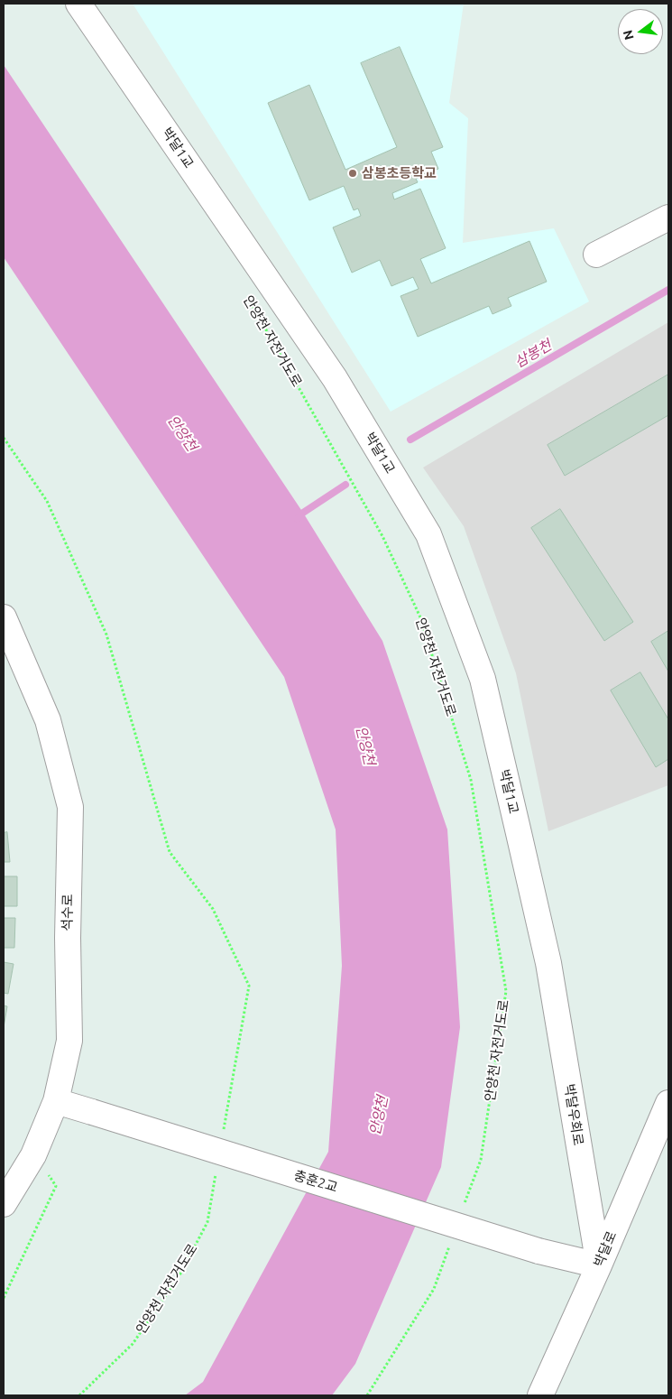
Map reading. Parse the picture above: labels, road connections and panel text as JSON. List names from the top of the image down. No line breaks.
{"streets":{"street":["박달1교","석수로","박달우회로","충훈2교","박달로"],"path":["안양천 자전거도로"]},"crossings":[["박달1교","박달우회로"],["석수로","충훈2교"],["박달우회로","충훈2교"],["박달우회로","박달로"],["충훈2교","박달로"]],"water":["삼봉천","안양천"],"places":["삼봉초등학교"],"north":"left"}
